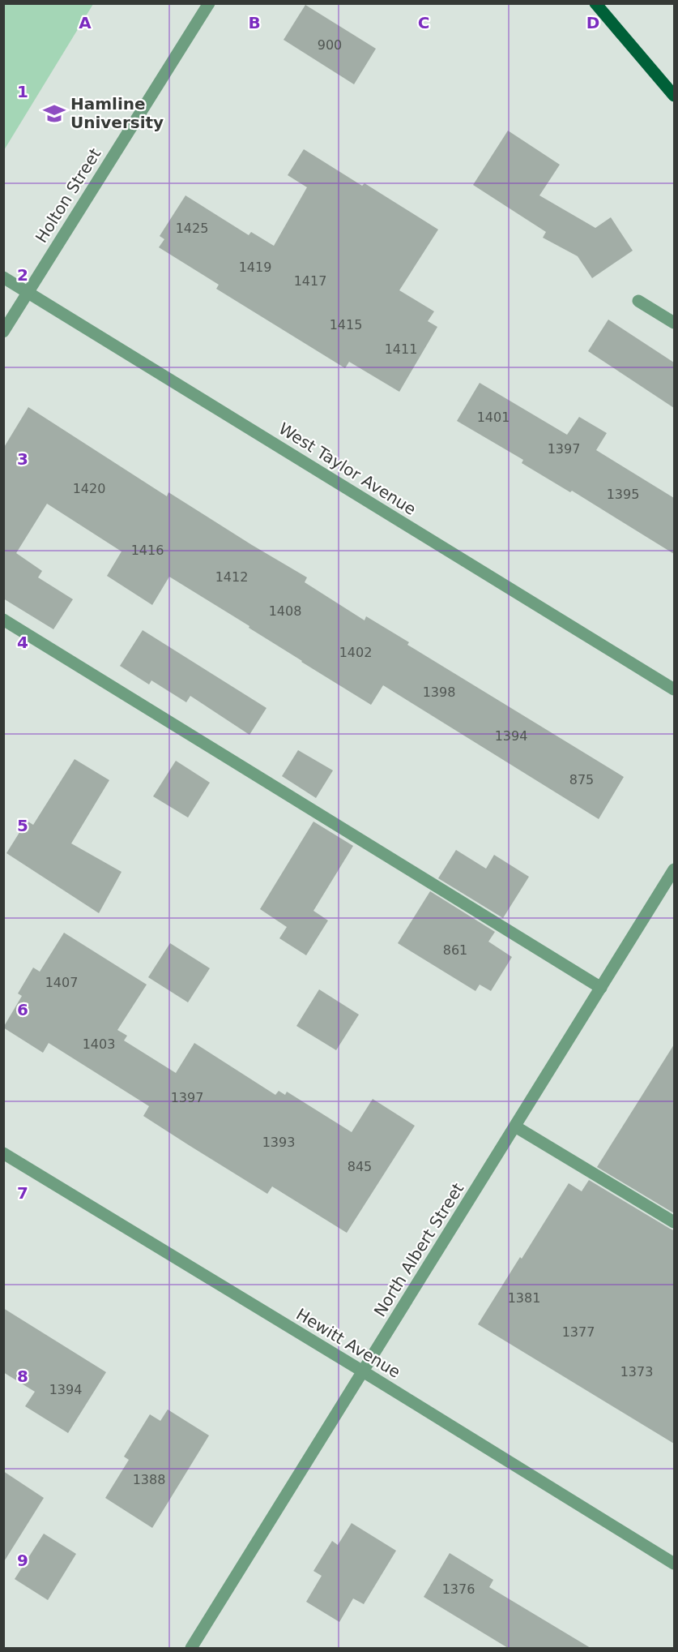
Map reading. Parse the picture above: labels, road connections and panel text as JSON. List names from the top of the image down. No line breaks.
{"streets":{"street":["Holton Street","West Taylor Avenue","North Albert Street","Hewitt Avenue"]},"crossings":[["Holton Street","West Taylor Avenue"],["North Albert Street","Hewitt Avenue"]],"places":{"school or university":["Hamline University"]},"house_numbers":["900","1425","1419","1417","1415","1411","1401","1397","1420","1395","1416","1412","1408","1402","1398","1394","875","861","1407","1403","1397","1393","845","1381","1377","1373","1394","1388","1376"],"grid":{"columns":["A","B","C","D"],"rows":["1","2","3","4","5","6","7","8","9"]}}
